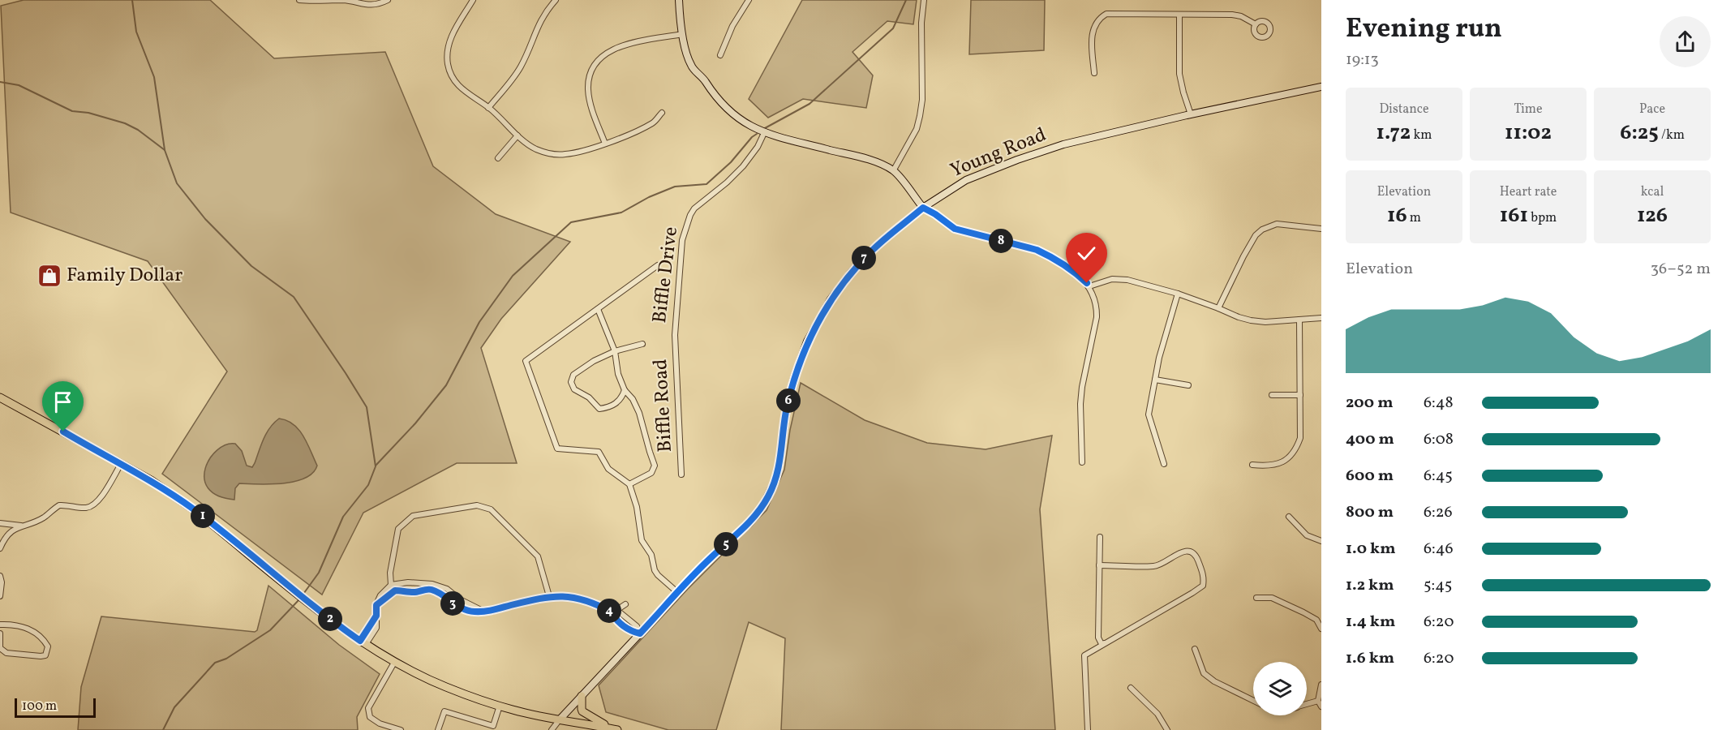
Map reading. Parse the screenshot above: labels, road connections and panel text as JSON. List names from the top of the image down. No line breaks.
{"streets":{"street":["Young Road","Biffle Drive","Biffle Road"]},"crossings":[["Biffle Drive","Biffle Road"]],"places":{"shop":["Family Dollar"]},"scale_bar":"100 m","page":{"heading":["Evening run","19:13"],"stats":[["Distance","1.72 km"],["Time","11:02"],["Pace","6:25 /km"],["Elevation","16 m"],["Heart rate","161 bpm"],["kcal","126"]],"pins":["8","7","6","1","5","3","4","2"],"chart":["Elevation","36–52 m"],"list":[{"name":"200 m","note":"6:48"},{"name":"400 m","note":"6:08"},{"name":"600 m","note":"6:45"},{"name":"800 m","note":"6:26"},{"name":"1.0 km","note":"6:46"},{"name":"1.2 km","note":"5:45"},{"name":"1.4 km","note":"6:20"},{"name":"1.6 km","note":"6:20"}],"scale":"100 m"}}
